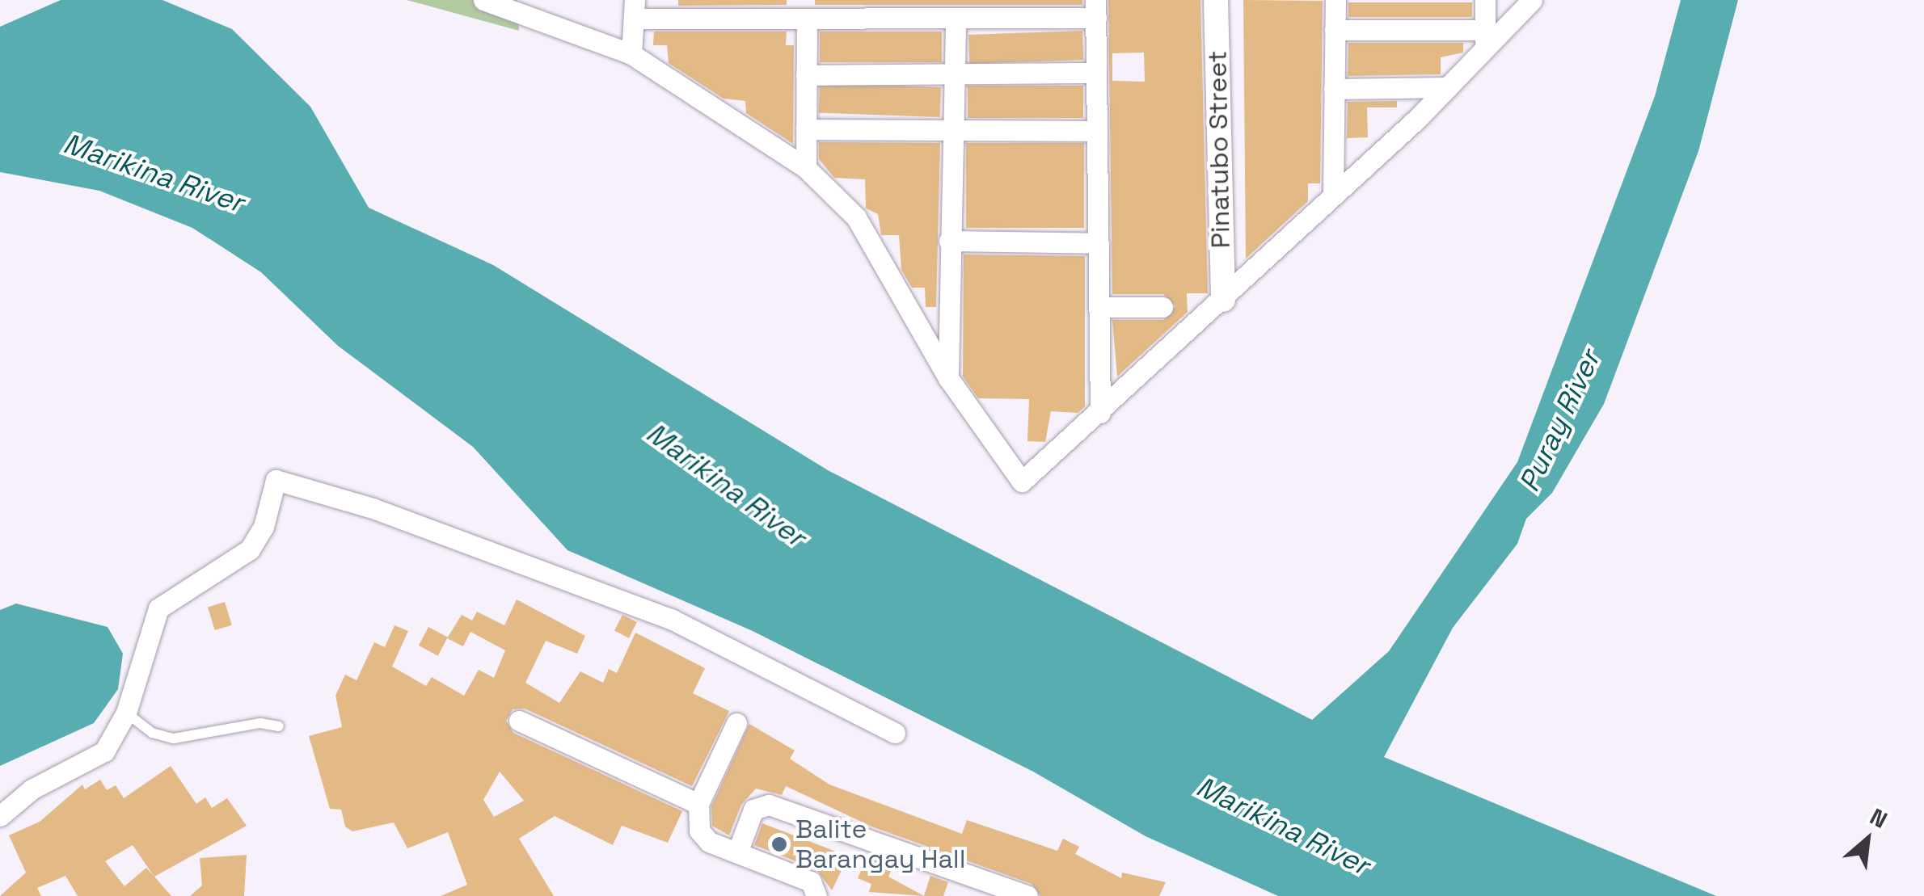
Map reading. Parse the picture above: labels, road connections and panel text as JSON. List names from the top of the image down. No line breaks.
{"streets":{"street":["Pinatubo Street"]},"water":["Marikina River","Puray River"],"places":["Balite Barangay Hall"],"north":"top right"}
